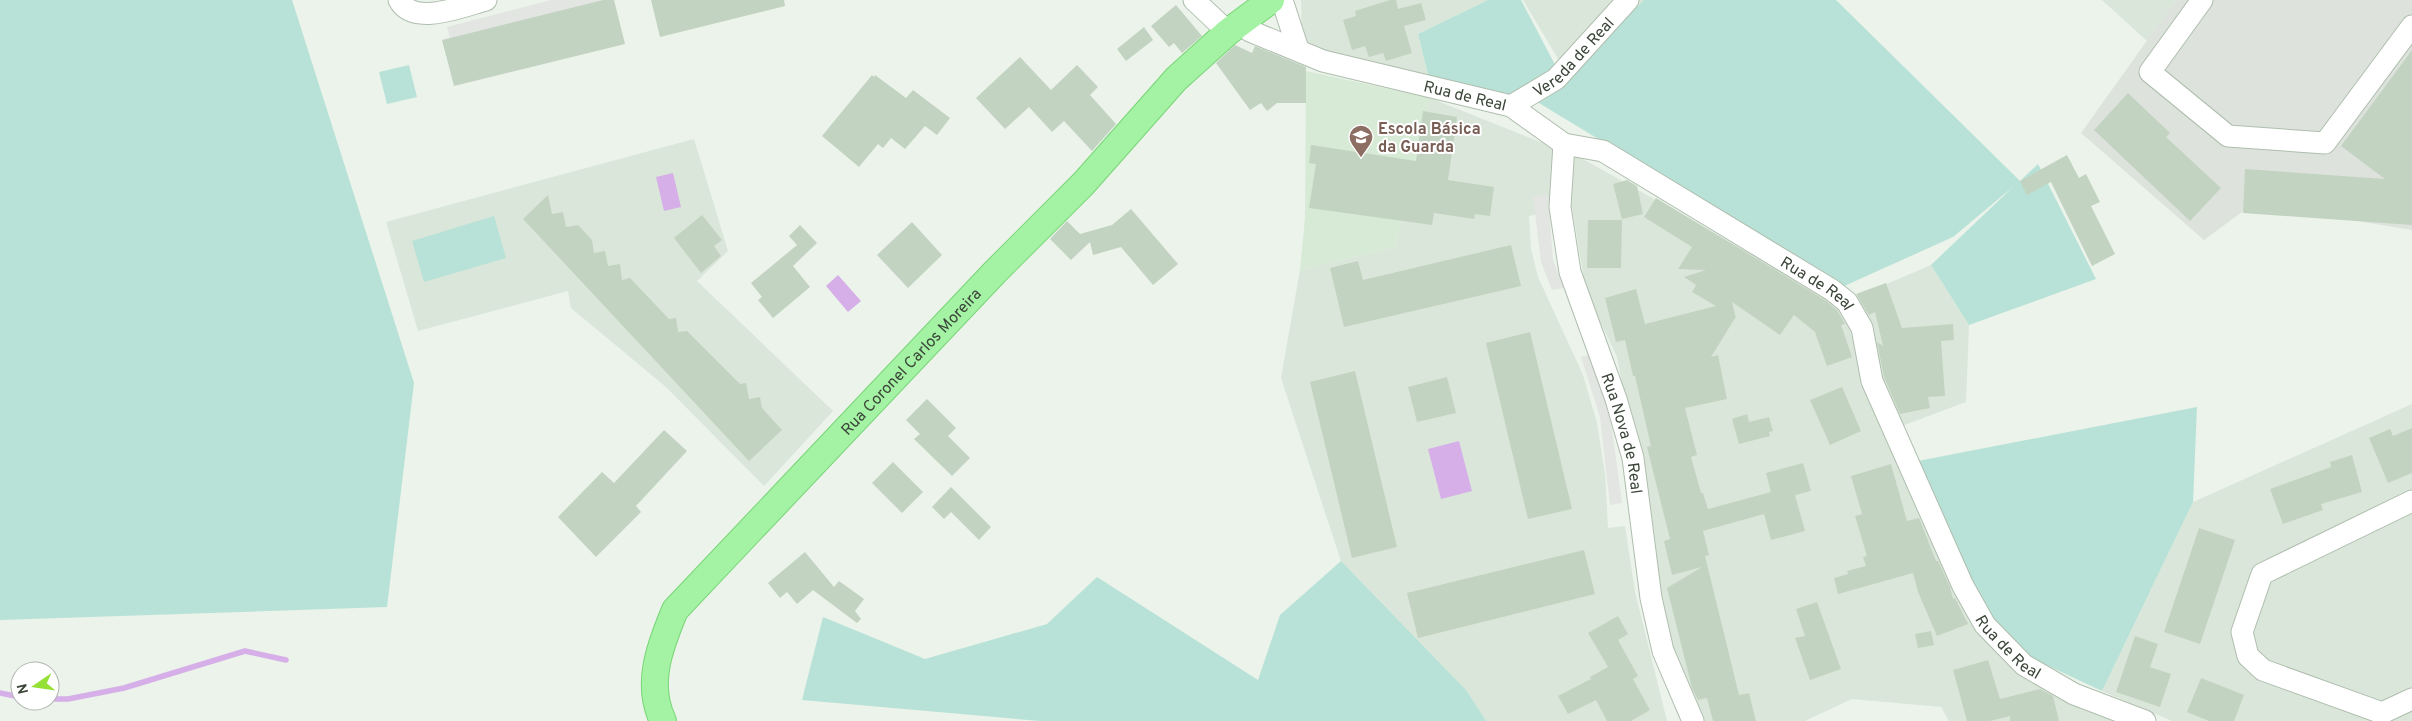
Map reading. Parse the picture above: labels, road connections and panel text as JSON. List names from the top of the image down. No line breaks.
{"streets":{"main road":["Rua Coronel Carlos Moreira"],"street":["Vereda de Real","Rua de Real","Rua Nova de Real"]},"crossings":[["Vereda de Real","Rua de Real"],["Rua de Real","Rua Coronel Carlos Moreira"],["Rua de Real","Rua Nova de Real"]],"places":{"school or university":["Escola Básica da Guarda"]},"north":"left"}
